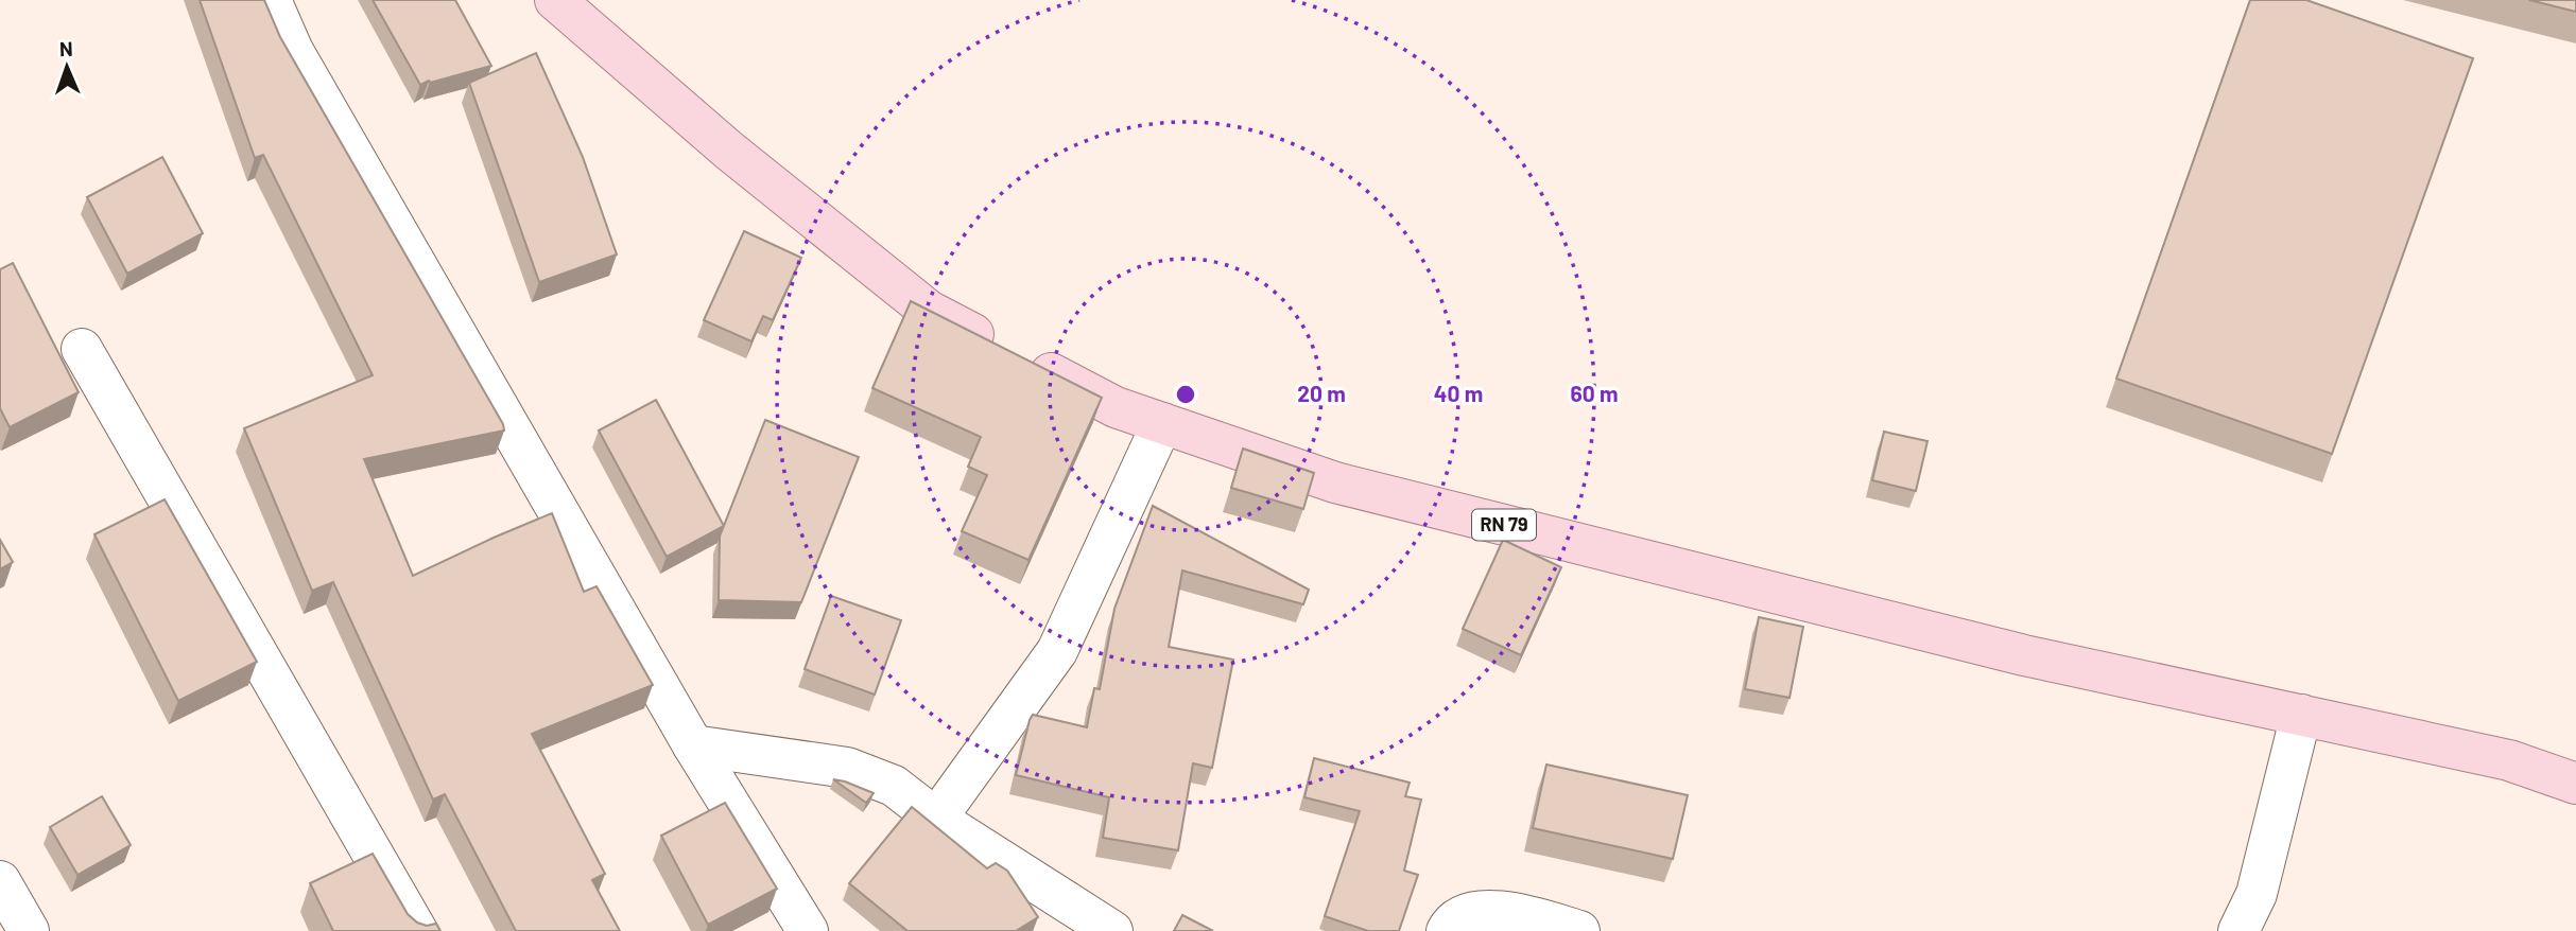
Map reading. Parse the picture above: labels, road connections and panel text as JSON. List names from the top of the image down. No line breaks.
{"streets":{"main road":["RN 79"]},"north":"top","rings":["20 m","40 m","60 m"]}
